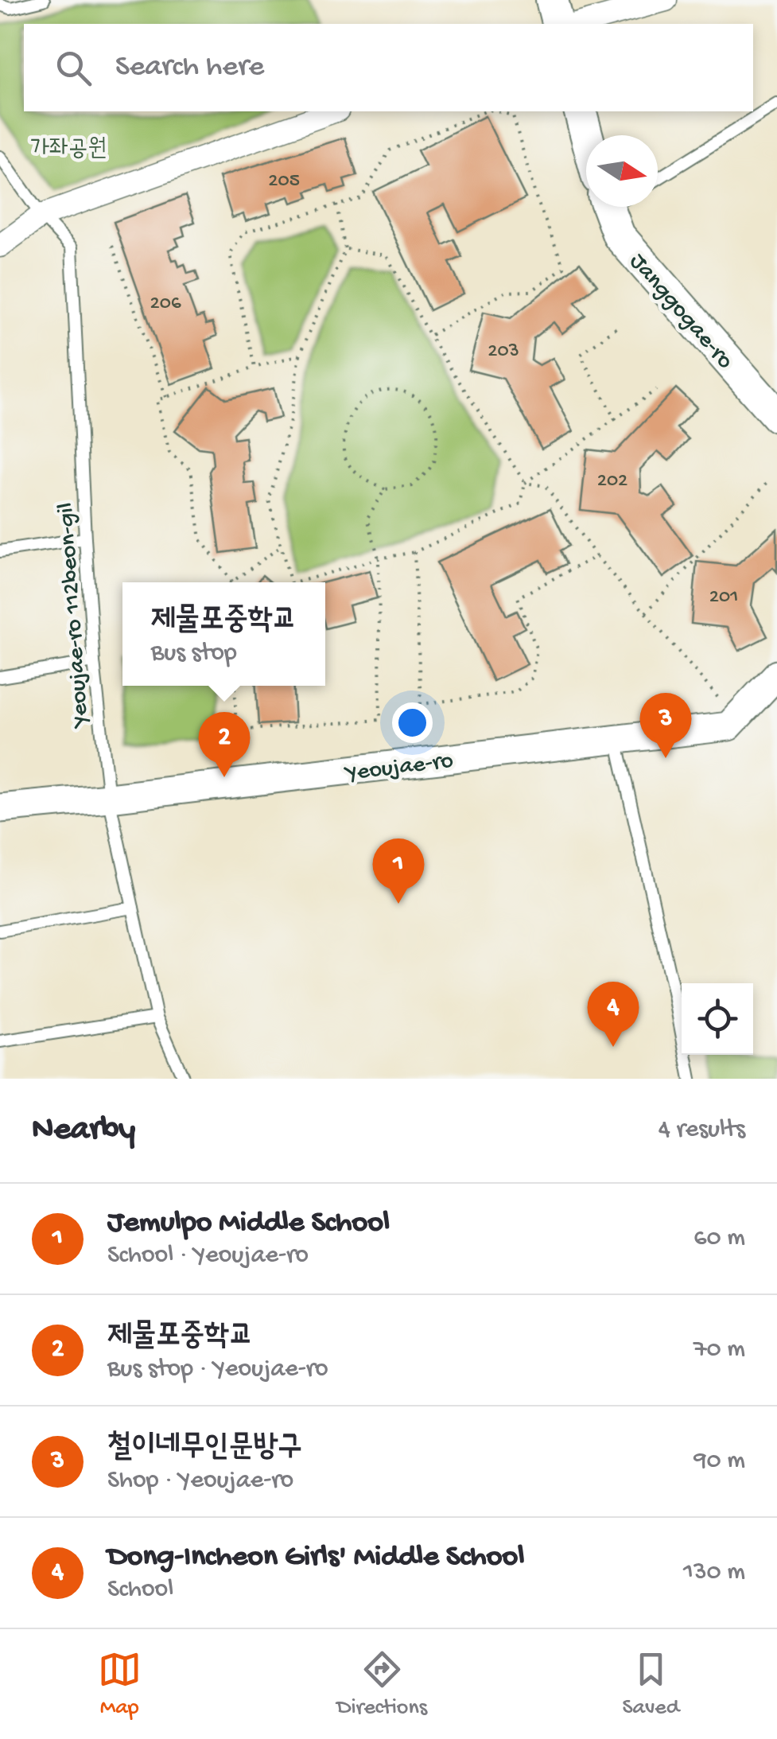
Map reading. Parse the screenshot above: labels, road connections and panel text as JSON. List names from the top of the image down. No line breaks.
{"streets":{"main road":["Janggogae-ro"],"street":["Yeoujae-ro"],"lane":["Yeoujae-ro 112beon-gil"]},"crossings":[["Yeoujae-ro 112beon-gil","Yeoujae-ro"]],"parks":["가좌공원"],"house_numbers":["205","206","203","202","201"],"north":"right","page":{"search":"Search here","popup":["제물포중학교","Bus stop"],"pins":["3","2","1","4"],"heading":["Nearby","4 results"],"list":[{"mark":"1","name":"Jemulpo Middle School","note":"School · Yeoujae-ro","value":"60 m"},{"mark":"2","name":"제물포중학교","note":"Bus stop · Yeoujae-ro","value":"70 m"},{"mark":"3","name":"철이네무인문방구","note":"Shop · Yeoujae-ro","value":"90 m"},{"mark":"4","name":"Dong-Incheon Girls' Middle School","note":"School","value":"130 m"}],"nav":["Map","Directions","Saved"]}}
